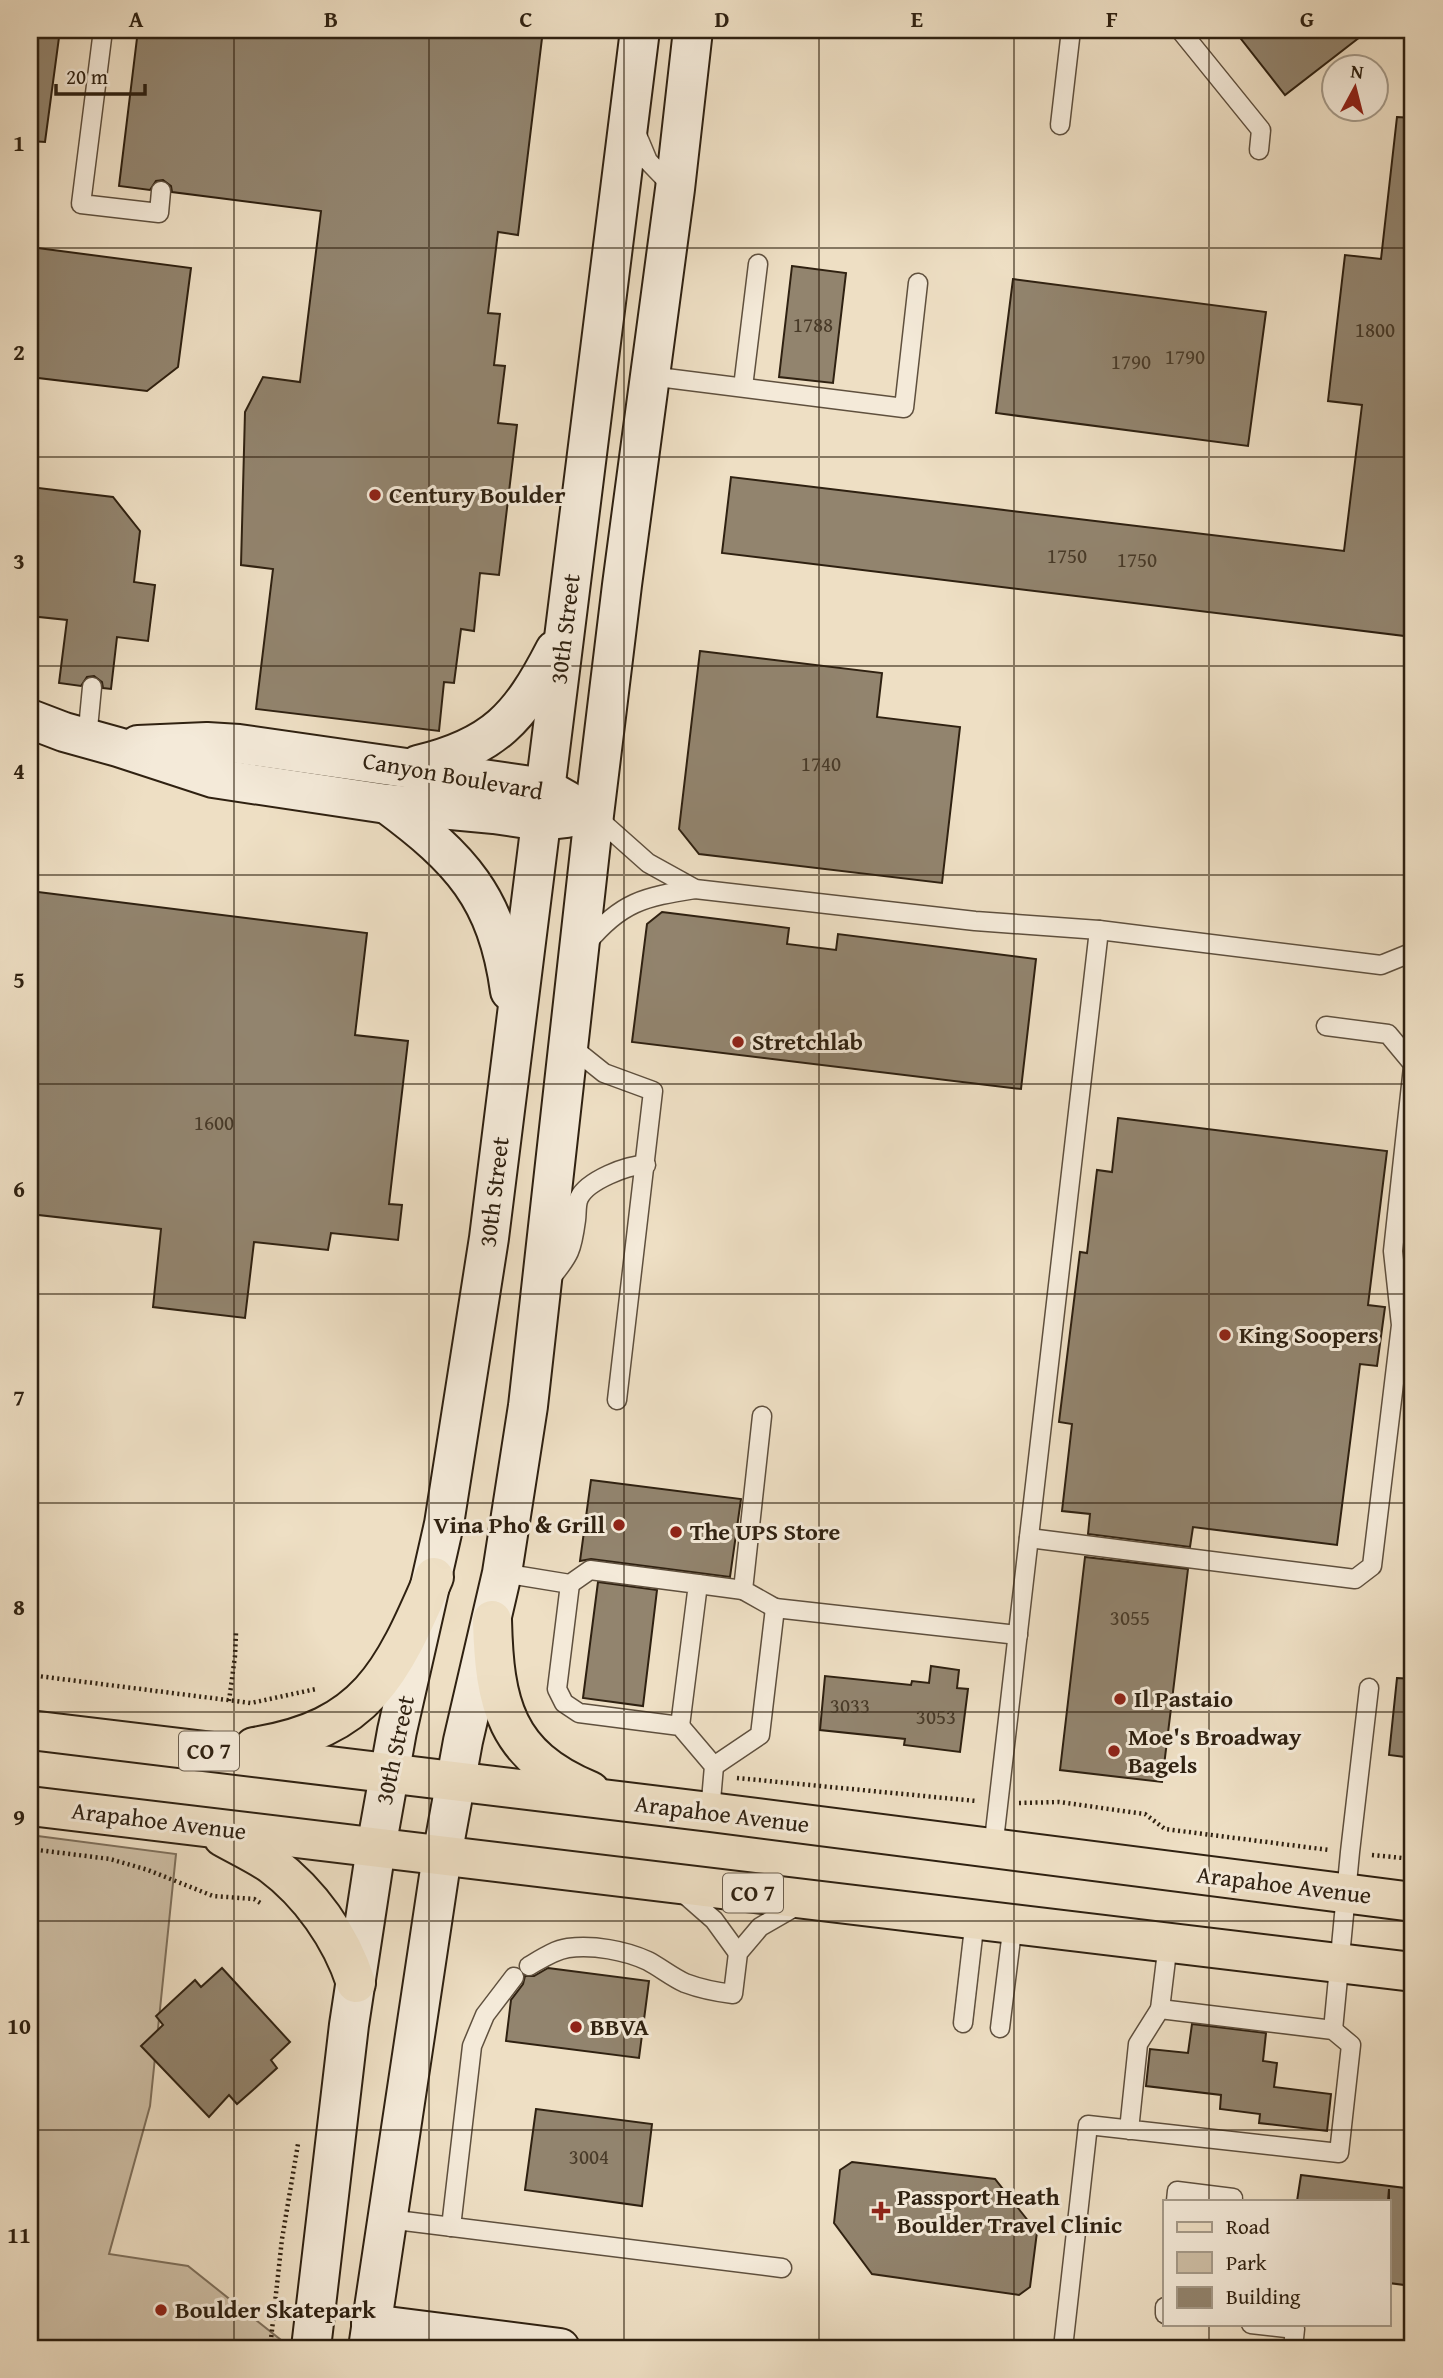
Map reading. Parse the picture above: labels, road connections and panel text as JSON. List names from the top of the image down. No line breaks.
{"streets":{"main road":["30th Street","Canyon Boulevard","CO 7","Arapahoe Avenue"]},"crossings":[["30th Street","Canyon Boulevard"],["30th Street","Arapahoe Avenue"]],"places":{"other":["Century Boulder","Stretchlab","King Soopers","Vina Pho & Grill","The UPS Store","Il Pastaio","Moe's Broadway Bagels","BBVA","Boulder Skatepark"],"health":["Passport Heath Boulder Travel Clinic"]},"house_numbers":["1788","1800","1790","1790","1750","1750","1740","1600","3055","3033","3053","3004"],"legend":["Road","Park","Building"],"scale_bar":"20 m","north":"top","grid":{"columns":["A","B","C","D","E","F","G"],"rows":["1","2","3","4","5","6","7","8","9","10","11"]}}
